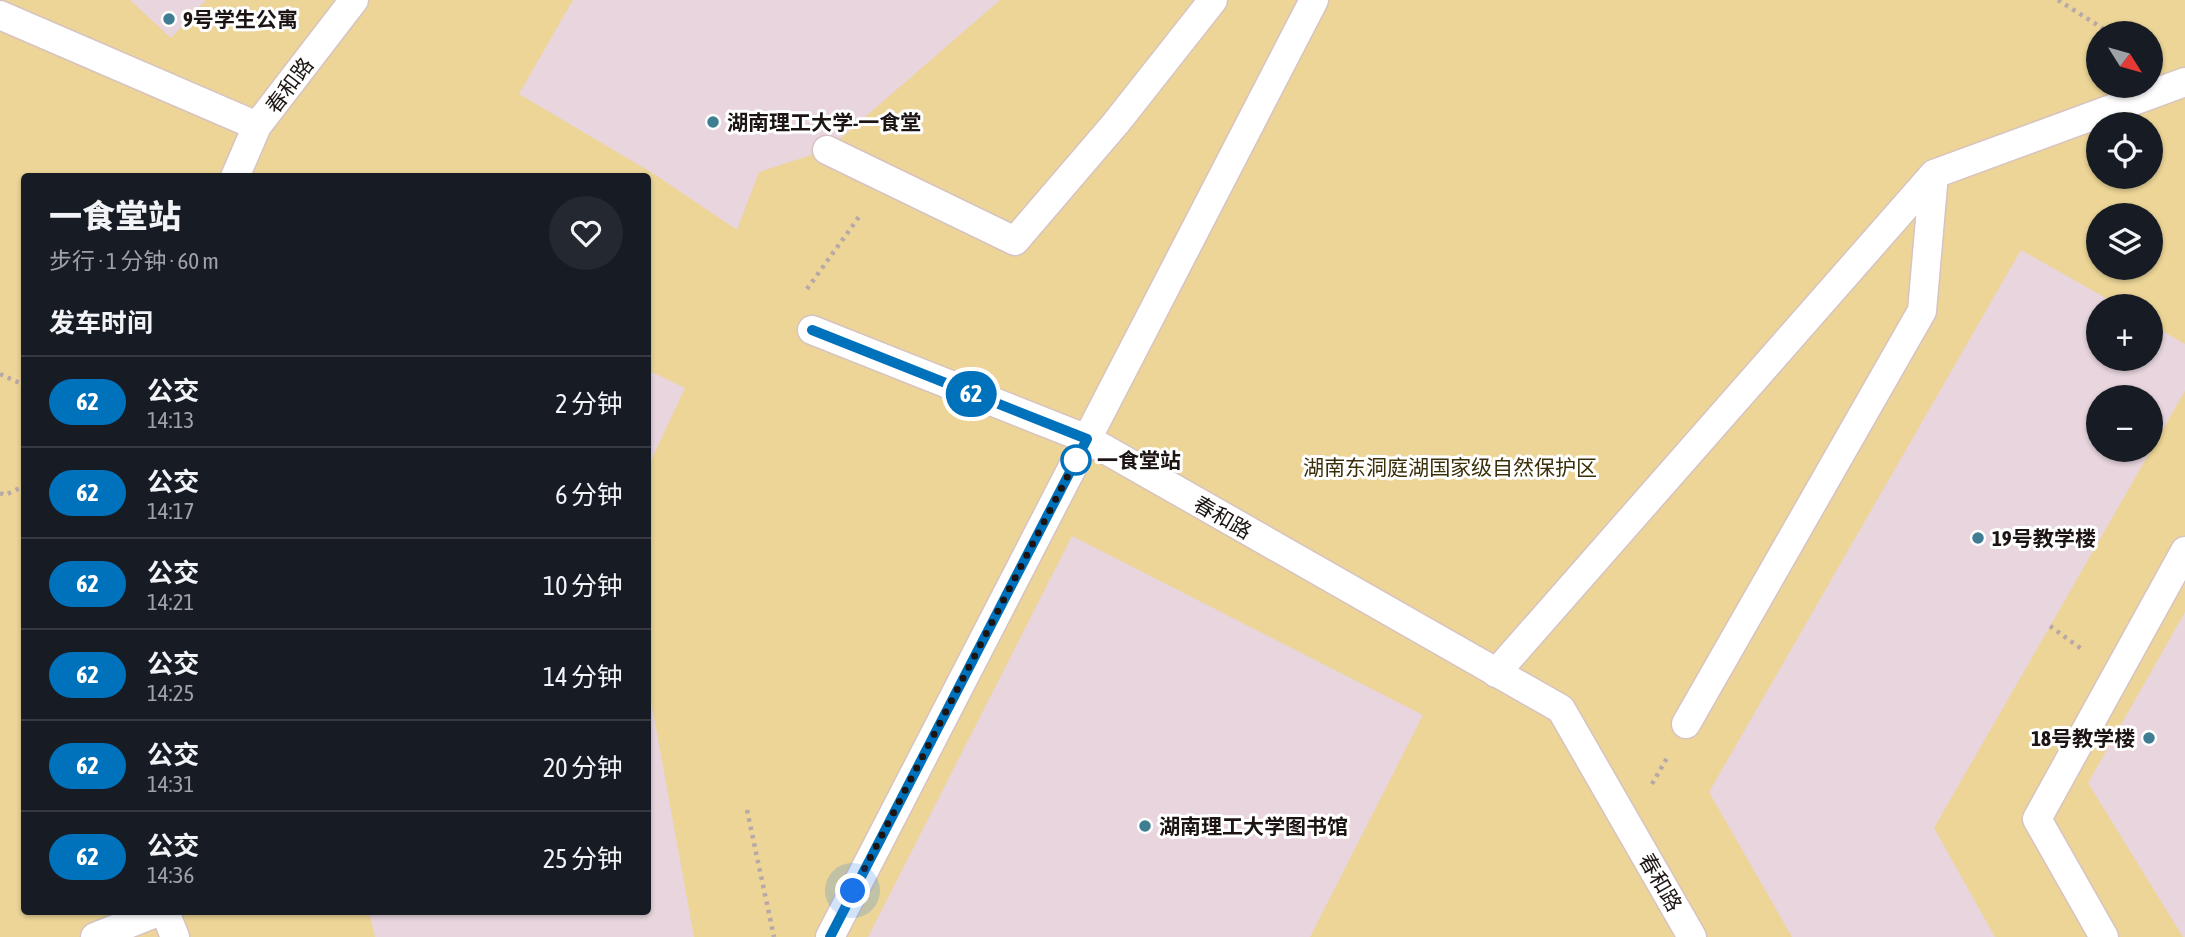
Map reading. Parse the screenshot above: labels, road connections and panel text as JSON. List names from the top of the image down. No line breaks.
{"streets":{"lane":["春和路"]},"parks":["湖南东洞庭湖国家级自然保护区"],"places":["9号学生公寓","湖南理工大学-一食堂","一食堂站","19号教学楼","18号教学楼","湖南理工大学图书馆"],"lines":["bus line 62"],"north":"bottom right","page":{"on_map":"62","map_buttons":["+","−"],"heading":[["一食堂站","步行 · 1 分钟 · 60 m"],"发车时间"],"list":[{"mark":"62","name":"公交","note":"14:13","value":"2 分钟"},{"mark":"62","name":"公交","note":"14:17","value":"6 分钟"},{"mark":"62","name":"公交","note":"14:21","value":"10 分钟"},{"mark":"62","name":"公交","note":"14:25","value":"14 分钟"},{"mark":"62","name":"公交","note":"14:31","value":"20 分钟"},{"mark":"62","name":"公交","note":"14:36","value":"25 分钟"}]}}
